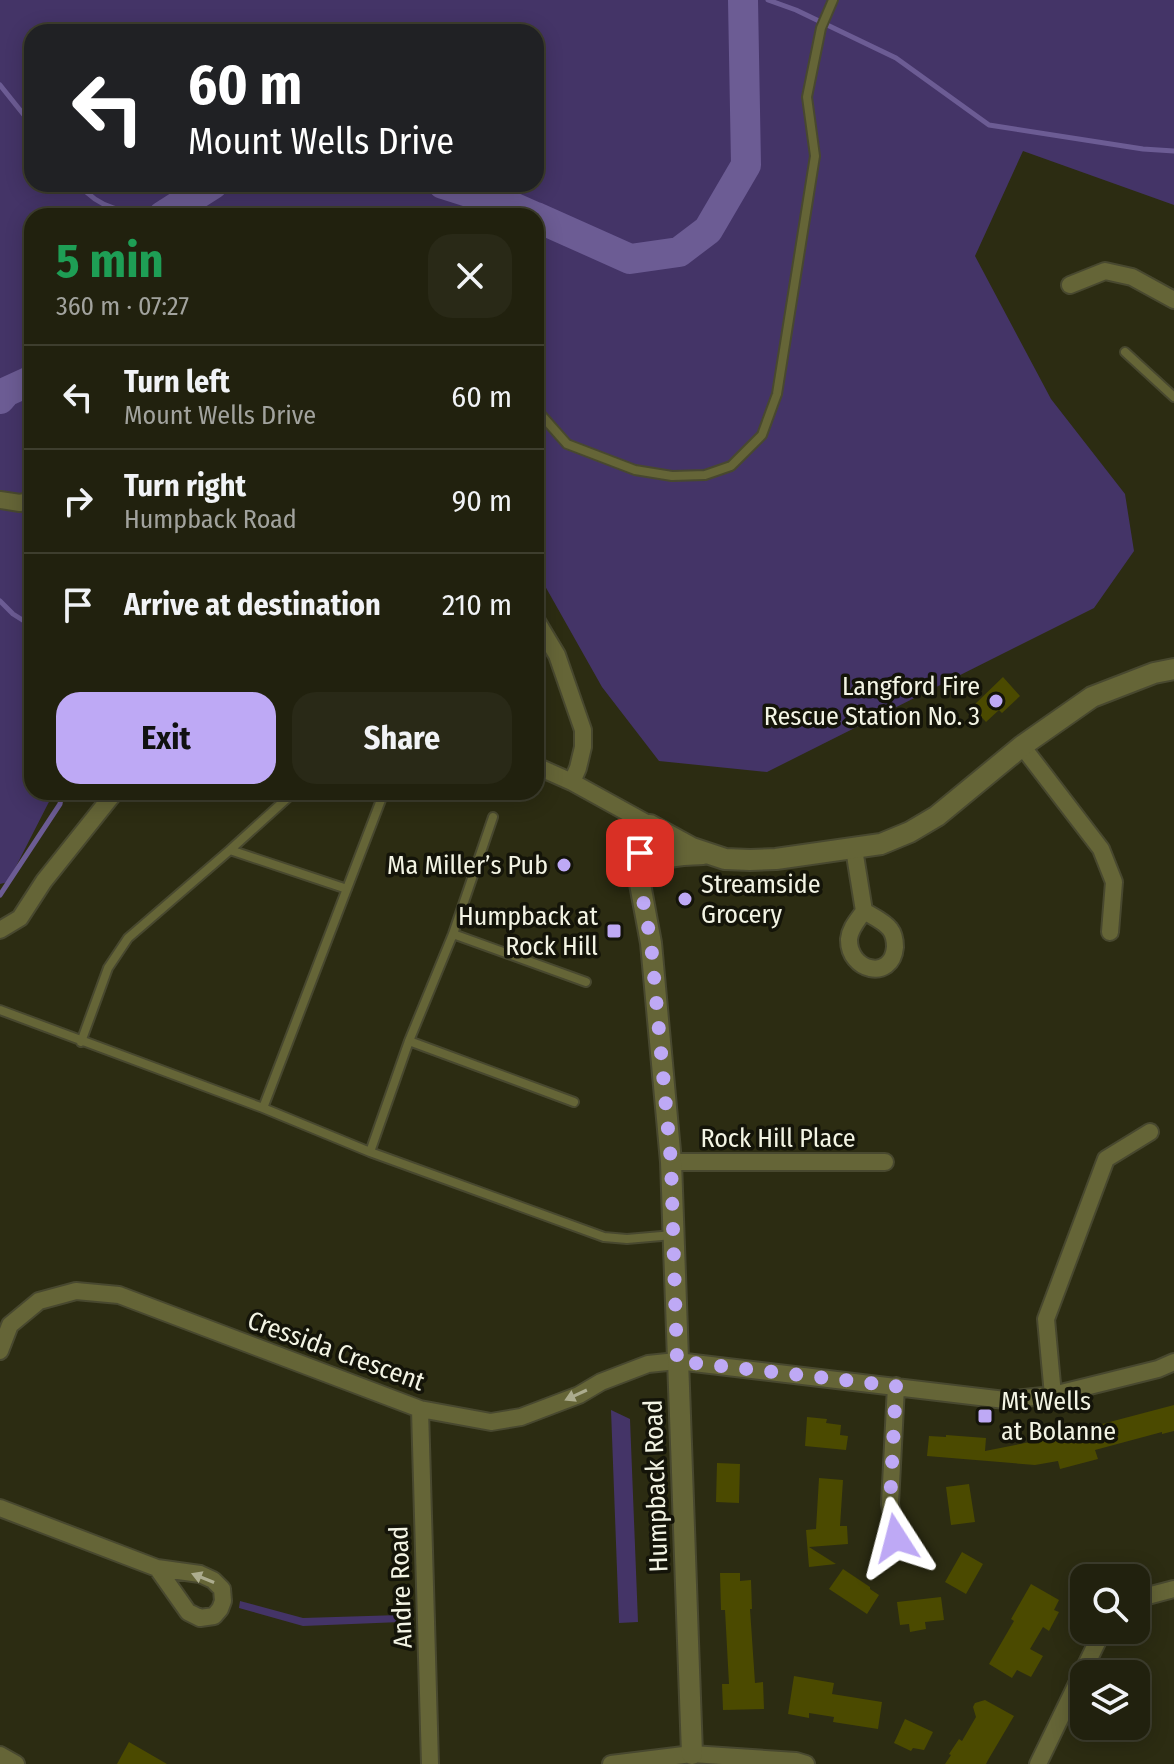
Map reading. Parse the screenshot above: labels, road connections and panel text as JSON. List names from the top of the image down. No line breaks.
{"streets":{"street":["Rock Hill Place","Cressida Crescent","Humpback Road","Andre Road"]},"crossings":[["Rock Hill Place","Humpback Road"],["Cressida Crescent","Humpback Road"],["Cressida Crescent","Andre Road"]],"places":{"other":["Langford Fire Rescue Station No. 3","Ma Miller’s Pub","Streamside Grocery"],"transit":["Humpback at Rock Hill","Mt Wells at Bolanne"]},"page":{"turn":["60 m","Mount Wells Drive"],"heading":["5 min","360 m · 07:27"],"list":[{"name":"Turn left","note":"Mount Wells Drive","value":"60 m"},{"name":"Turn right","note":"Humpback Road","value":"90 m"},{"name":"Arrive at destination","value":"210 m"}],"buttons":["Exit","Share"]}}
